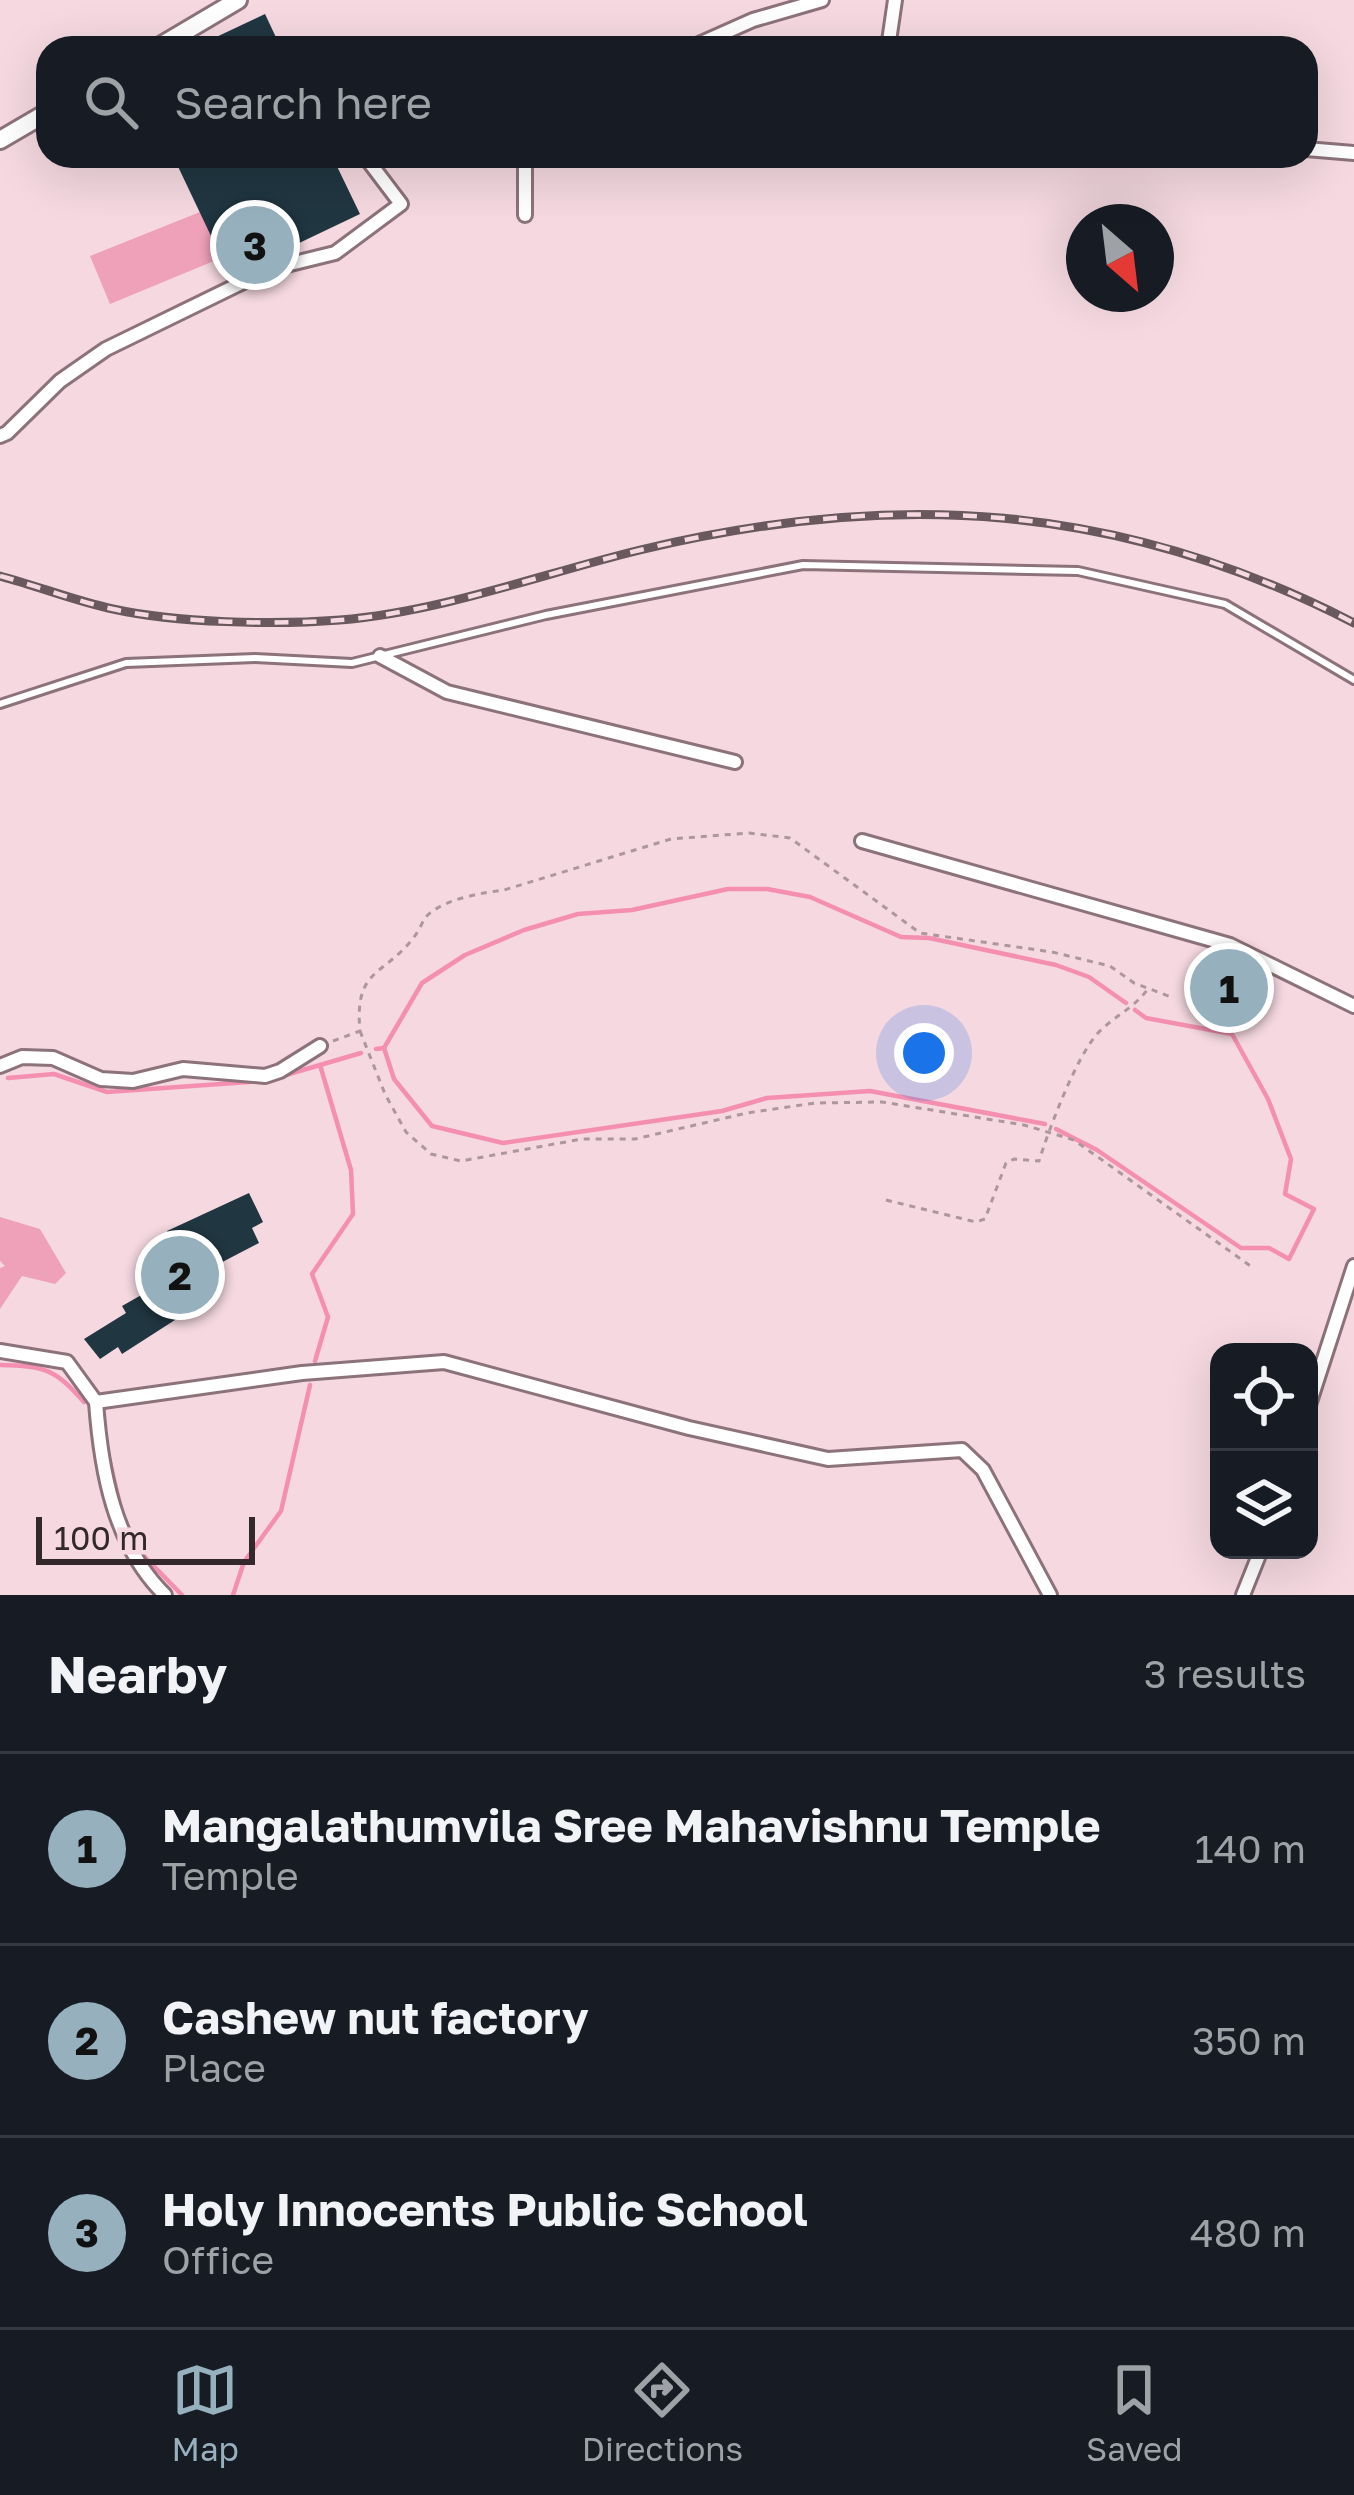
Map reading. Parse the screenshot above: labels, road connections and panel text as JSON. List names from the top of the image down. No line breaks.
{"scale_bar":"100 m","north":"bottom right","page":{"search":"Search here","pins":["3","1","2"],"scale":"100 m","heading":["Nearby","3 results"],"list":[{"mark":"1","name":"Mangalathumvila Sree Mahavishnu Temple","note":"Temple","value":"140 m"},{"mark":"2","name":"Cashew nut factory","note":"Place","value":"350 m"},{"mark":"3","name":"Holy Innocents Public School","note":"Office","value":"480 m"}],"nav":["Map","Directions","Saved"]}}
